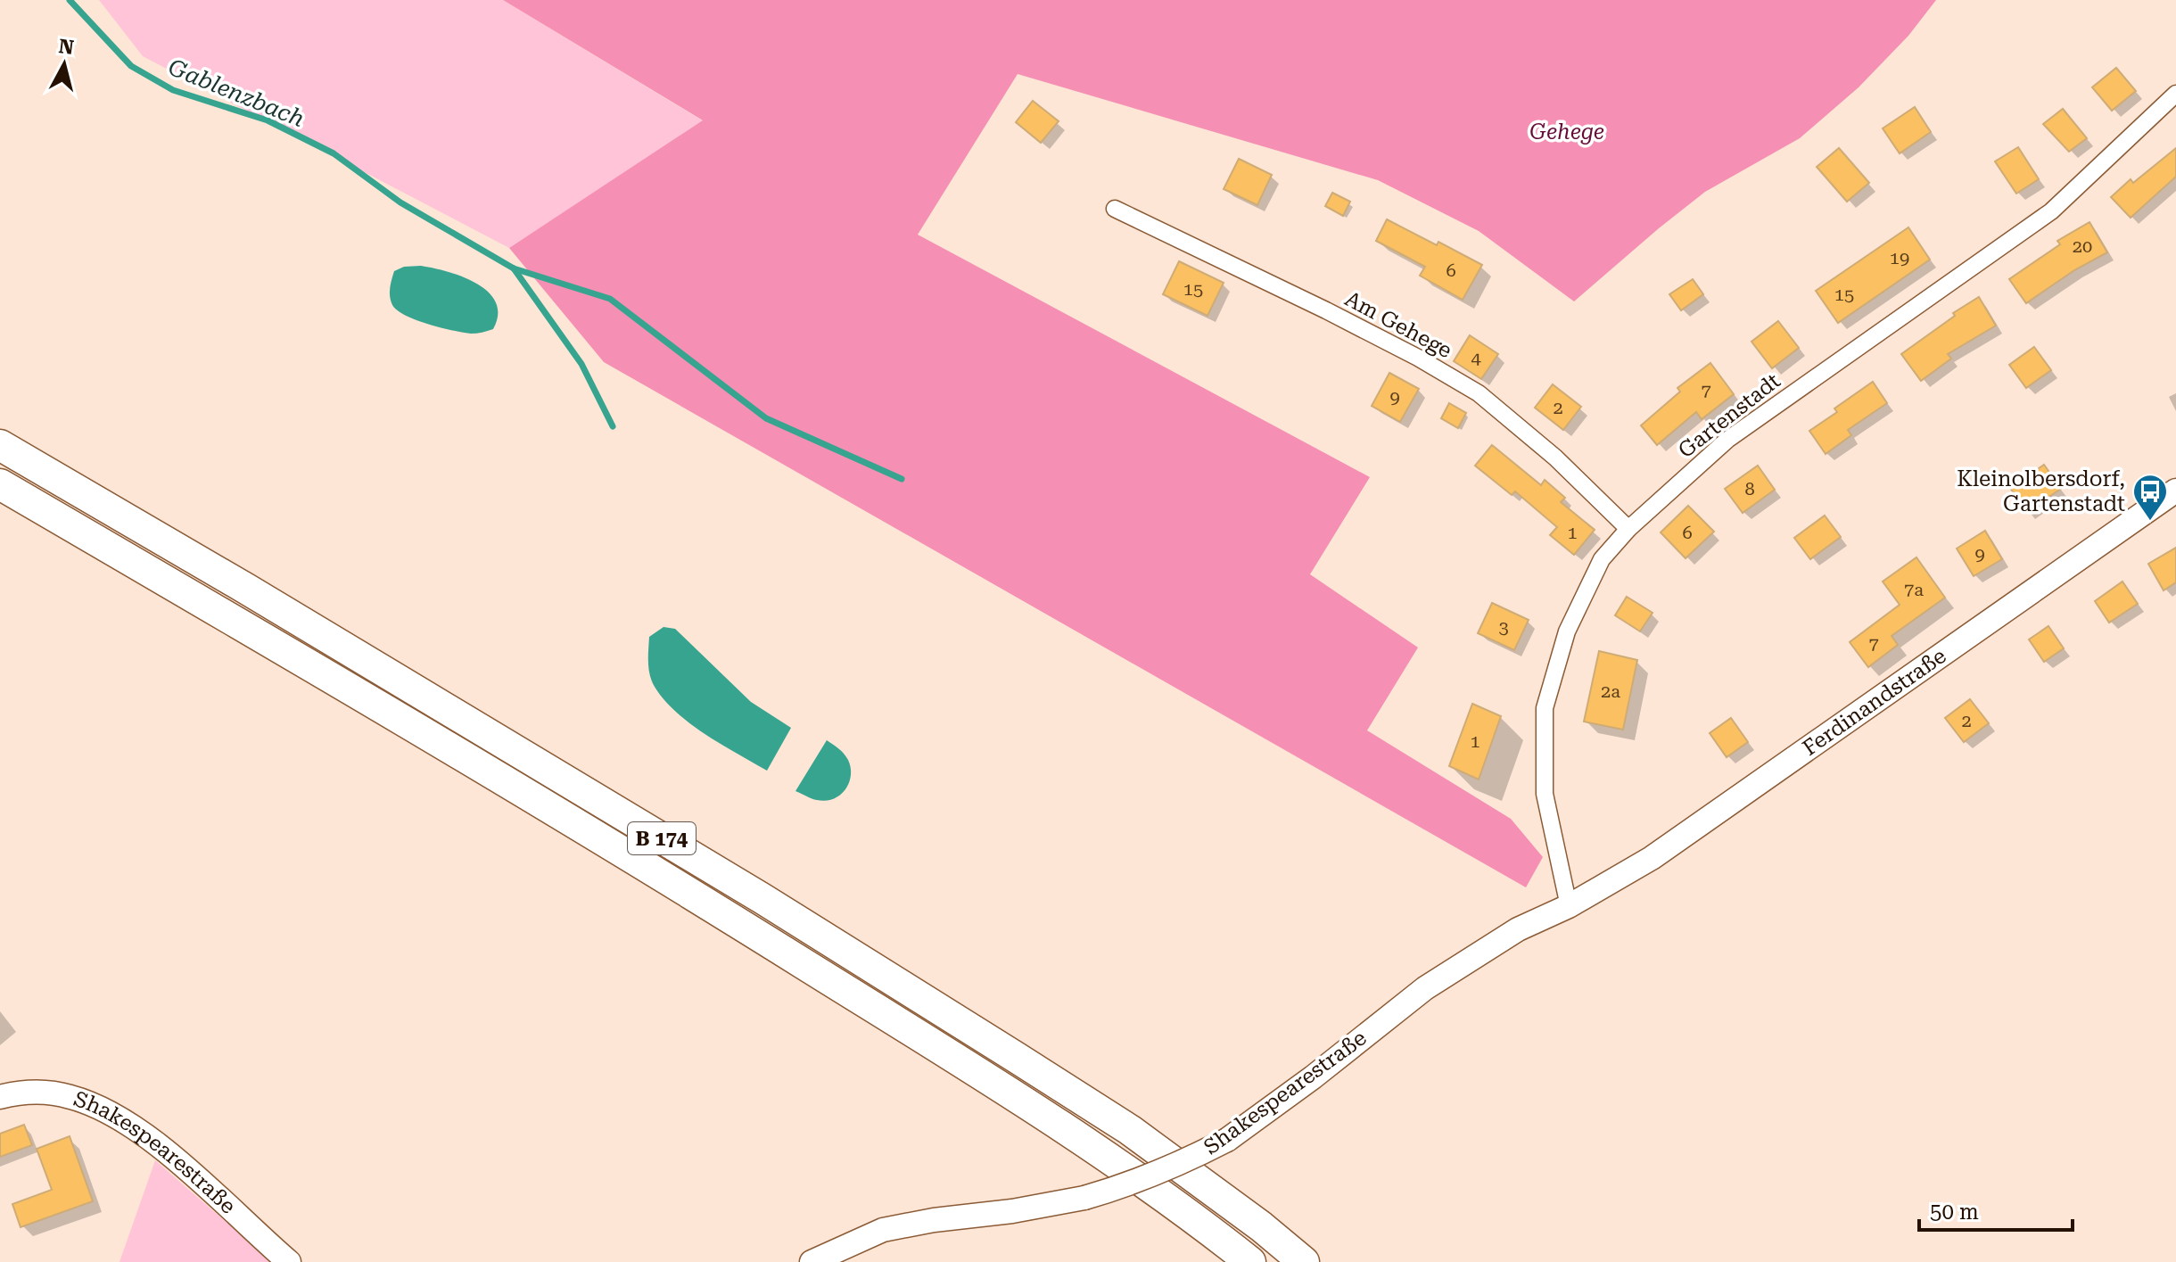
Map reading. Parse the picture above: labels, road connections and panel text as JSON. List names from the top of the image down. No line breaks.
{"streets":{"highway":["B 174"],"street":["Am Gehege","Gartenstadt","Ferdinandstraße","Shakespearestraße"]},"crossings":[["Am Gehege","Gartenstadt"],["Gartenstadt","Ferdinandstraße"],["Gartenstadt","Shakespearestraße"],["Ferdinandstraße","Shakespearestraße"]],"water":["Gablenzbach"],"parks":["Gehege"],"places":{"bus stop":["Kleinolbersdorf, Gartenstadt"]},"house_numbers":["20","19","6","15","15","4","7","9","2","8","1","6","9","7a","3","7","2a","2","1"],"scale_bar":"50 m","north":"top"}
